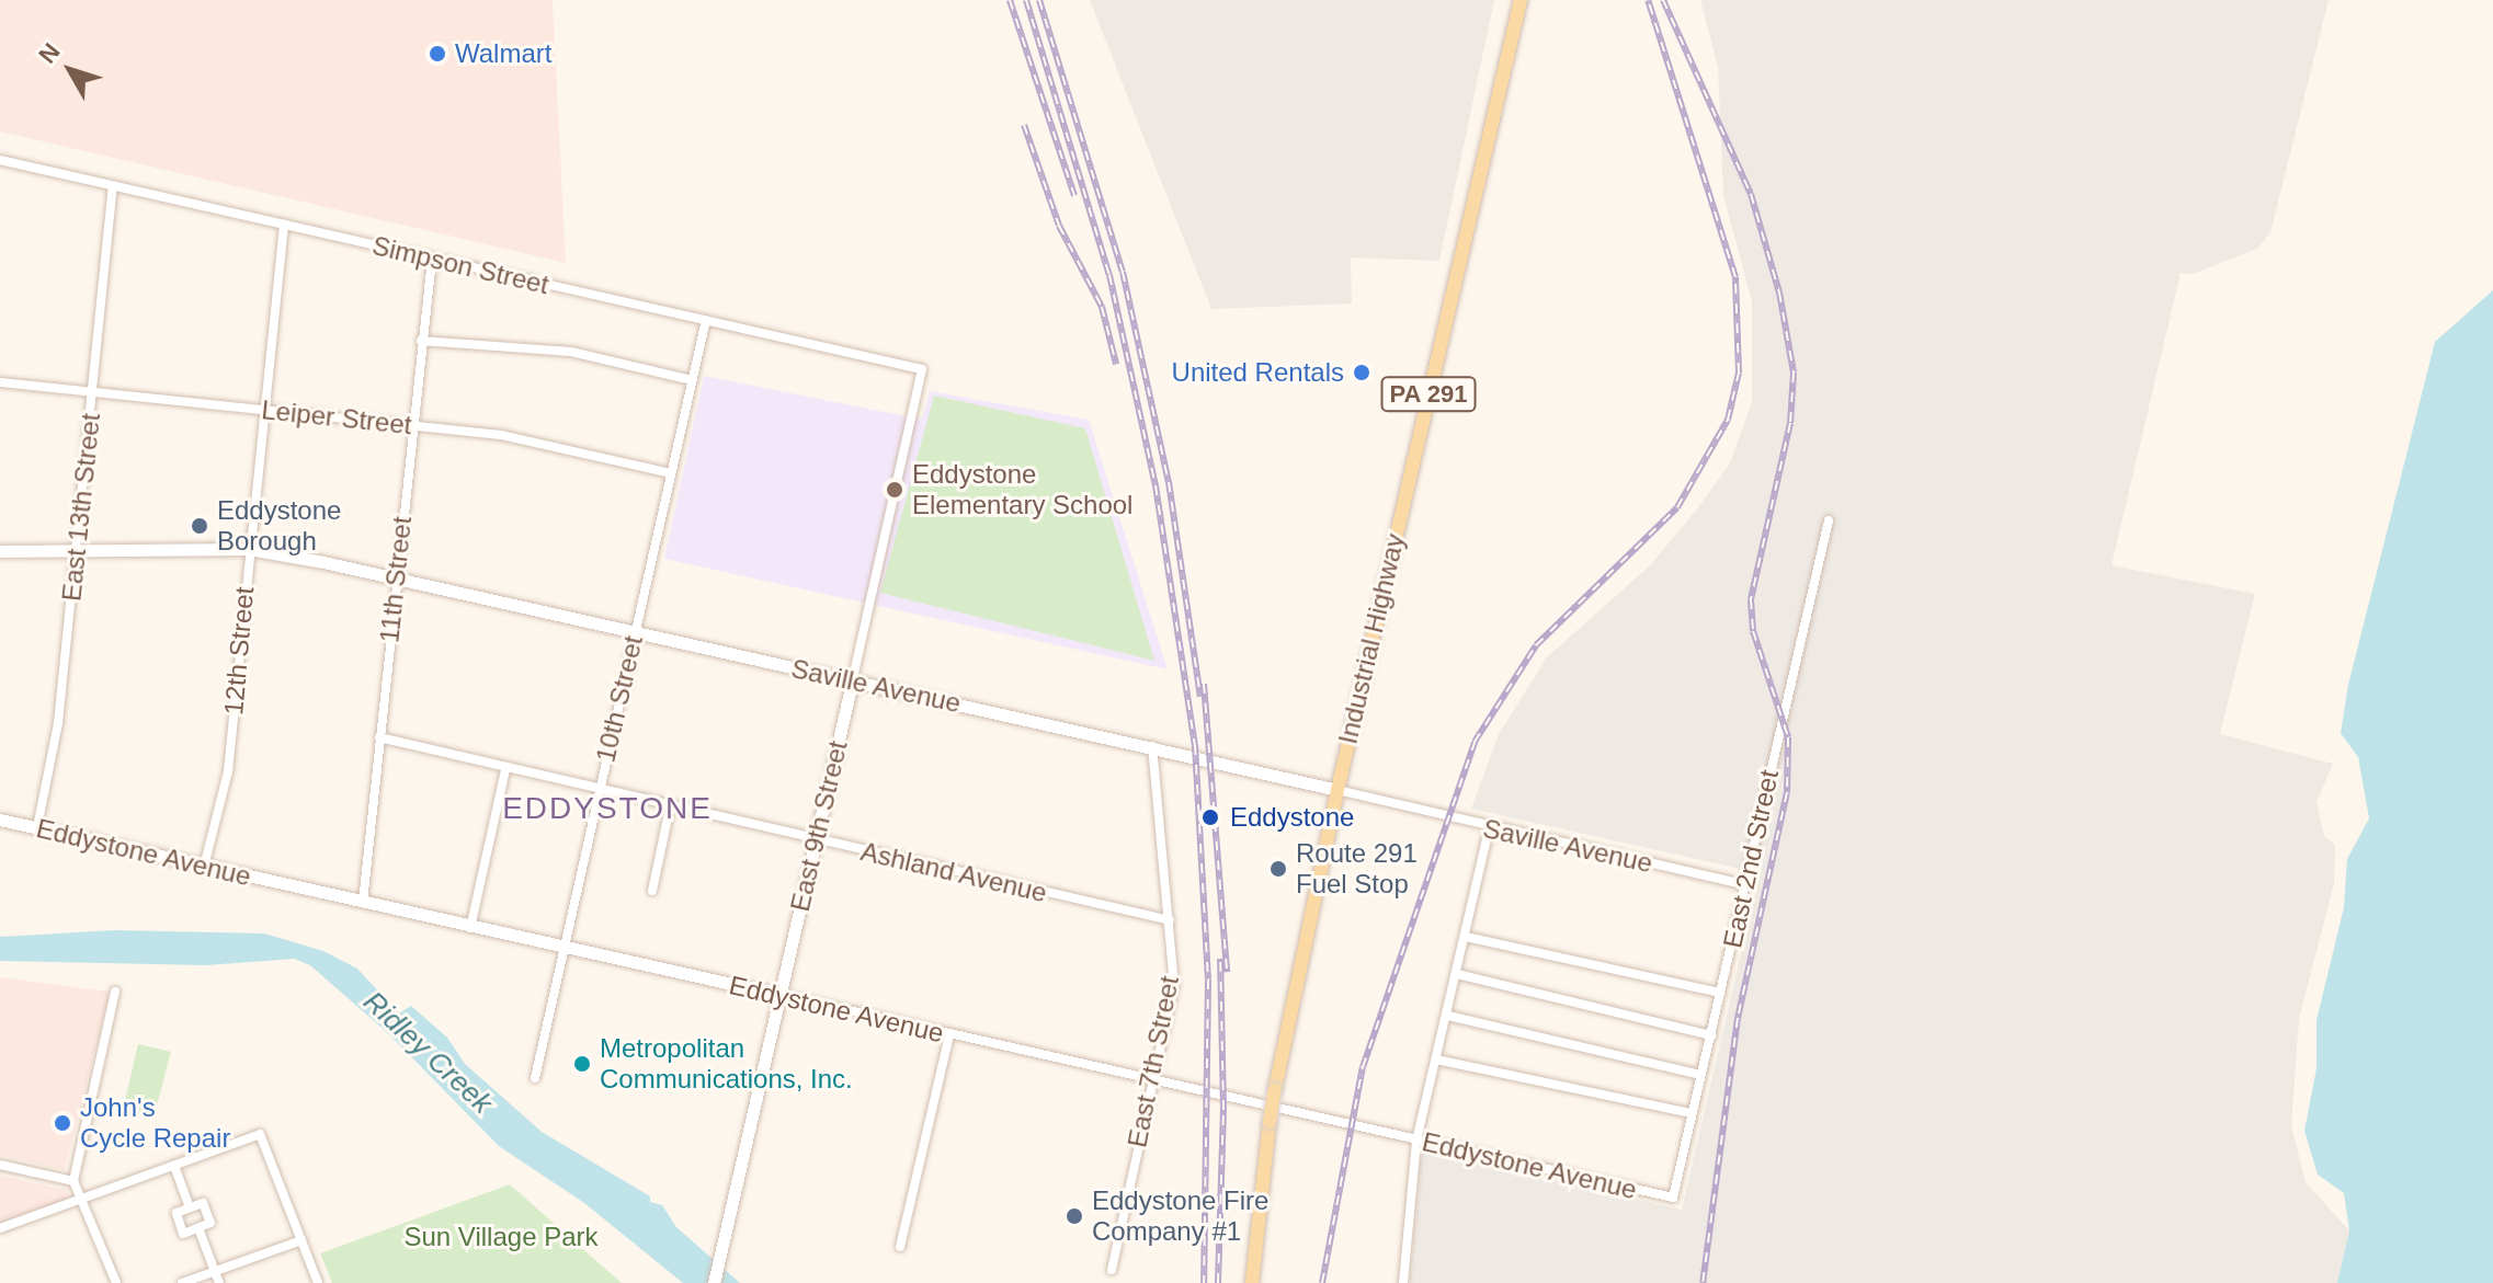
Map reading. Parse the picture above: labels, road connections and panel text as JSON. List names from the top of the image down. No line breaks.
{"streets":{"main road":["PA 291","Industrial Highway"],"street":["Simpson Street","Leiper Street","East 13th Street","11th Street","12th Street","Saville Avenue","10th Street","East 9th Street","Eddystone Avenue","East 2nd Street","Ashland Avenue","East 7th Street"]},"crossings":[["Simpson Street","East 13th Street"],["Simpson Street","11th Street"],["Simpson Street","12th Street"],["Simpson Street","10th Street"],["Simpson Street","East 9th Street"],["Leiper Street","East 13th Street"],["Leiper Street","11th Street"],["Leiper Street","12th Street"],["Leiper Street","10th Street"],["East 13th Street","Saville Avenue"],["East 13th Street","Eddystone Avenue"],["11th Street","Saville Avenue"],["11th Street","Eddystone Avenue"],["11th Street","Ashland Avenue"],["Industrial Highway","Saville Avenue"],["12th Street","Saville Avenue"],["12th Street","Eddystone Avenue"],["Saville Avenue","10th Street"],["Saville Avenue","East 9th Street"],["Saville Avenue","East 2nd Street"],["Saville Avenue","East 7th Street"],["10th Street","Eddystone Avenue"],["10th Street","Ashland Avenue"],["East 9th Street","Eddystone Avenue"],["East 9th Street","Ashland Avenue"],["Eddystone Avenue","East 2nd Street"],["Eddystone Avenue","East 7th Street"],["Ashland Avenue","East 7th Street"]],"districts":["EDDYSTONE"],"water":["Ridley Creek"],"parks":["Sun Village Park"],"places":["Walmart","United Rentals","Eddystone Elementary School","Eddystone Borough","Eddystone","Route 291 Fuel Stop","Metropolitan Communications, Inc.","John's Cycle Repair","Eddystone Fire Company #1"],"north":"top left"}
